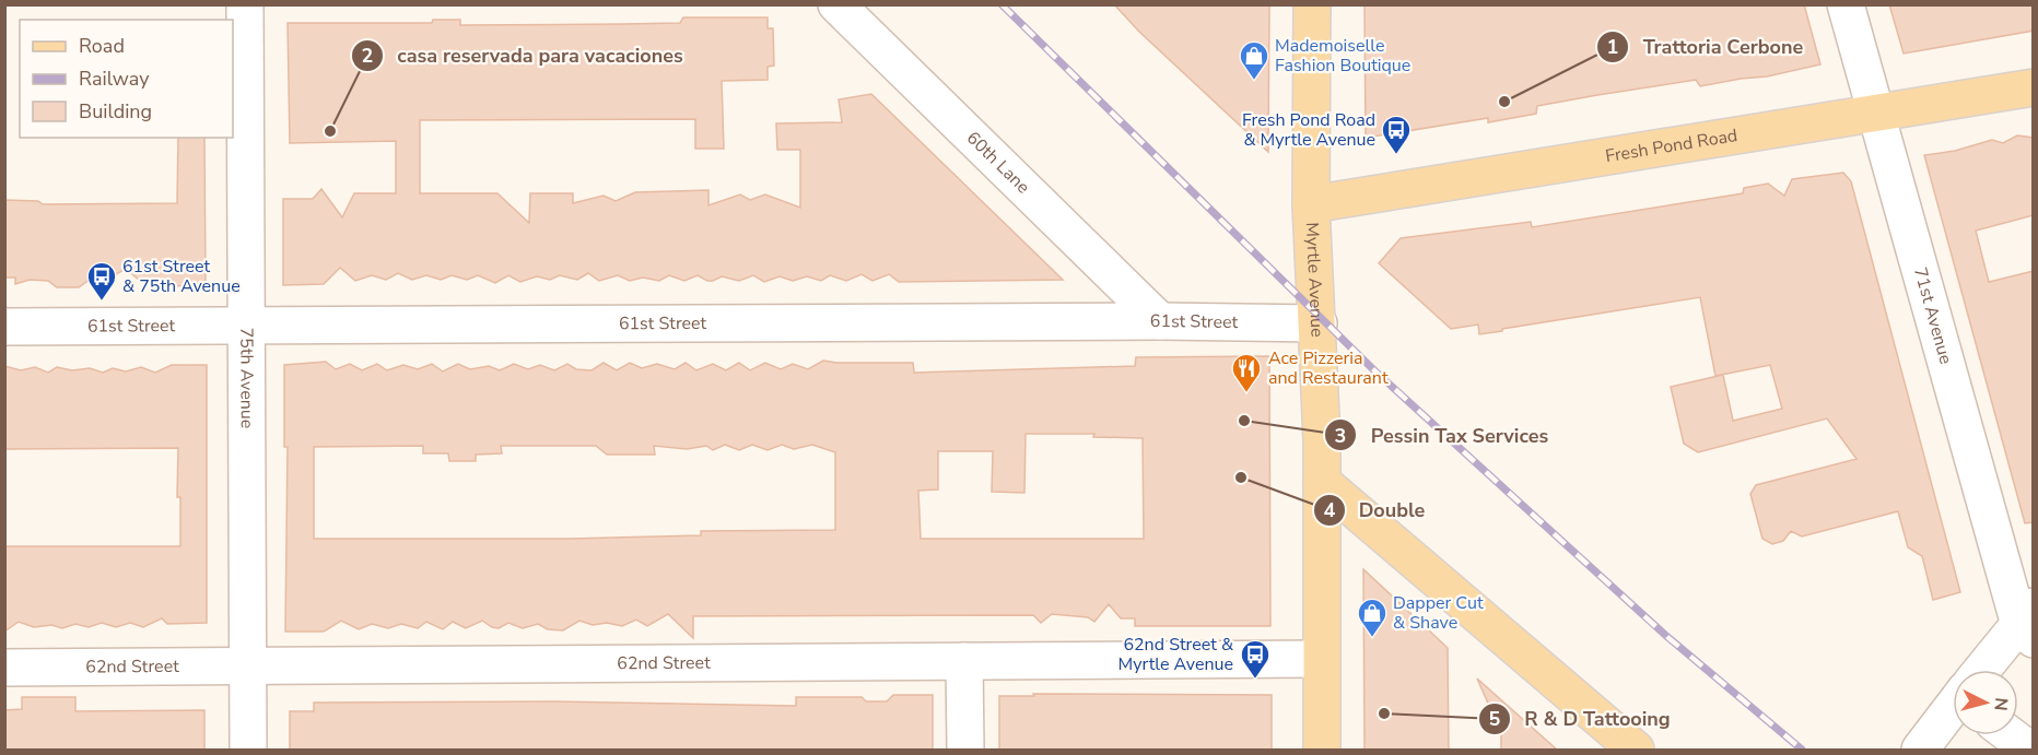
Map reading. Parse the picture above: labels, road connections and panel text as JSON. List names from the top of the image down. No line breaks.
{"streets":{"main road":["Fresh Pond Road","Myrtle Avenue"],"street":["60th Lane","71st Avenue","61st Street","75th Avenue","62nd Street"]},"crossings":[["Fresh Pond Road","Myrtle Avenue"],["Fresh Pond Road","71st Avenue"],["60th Lane","61st Street"],["Myrtle Avenue","61st Street"],["Myrtle Avenue","62nd Street"],["61st Street","75th Avenue"],["75th Avenue","62nd Street"]],"places":{"shop":["Mademoiselle Fashion Boutique","Dapper Cut & Shave"],"other":["Trattoria Cerbone","casa reservada para vacaciones","Pessin Tax Services","Double","R & D Tattooing"],"bus stop":["Fresh Pond Road & Myrtle Avenue","61st Street & 75th Avenue","62nd Street & Myrtle Avenue"],"restaurant":["Ace Pizzeria and Restaurant"]},"legend":["Road","Railway","Building"],"north":"right"}
